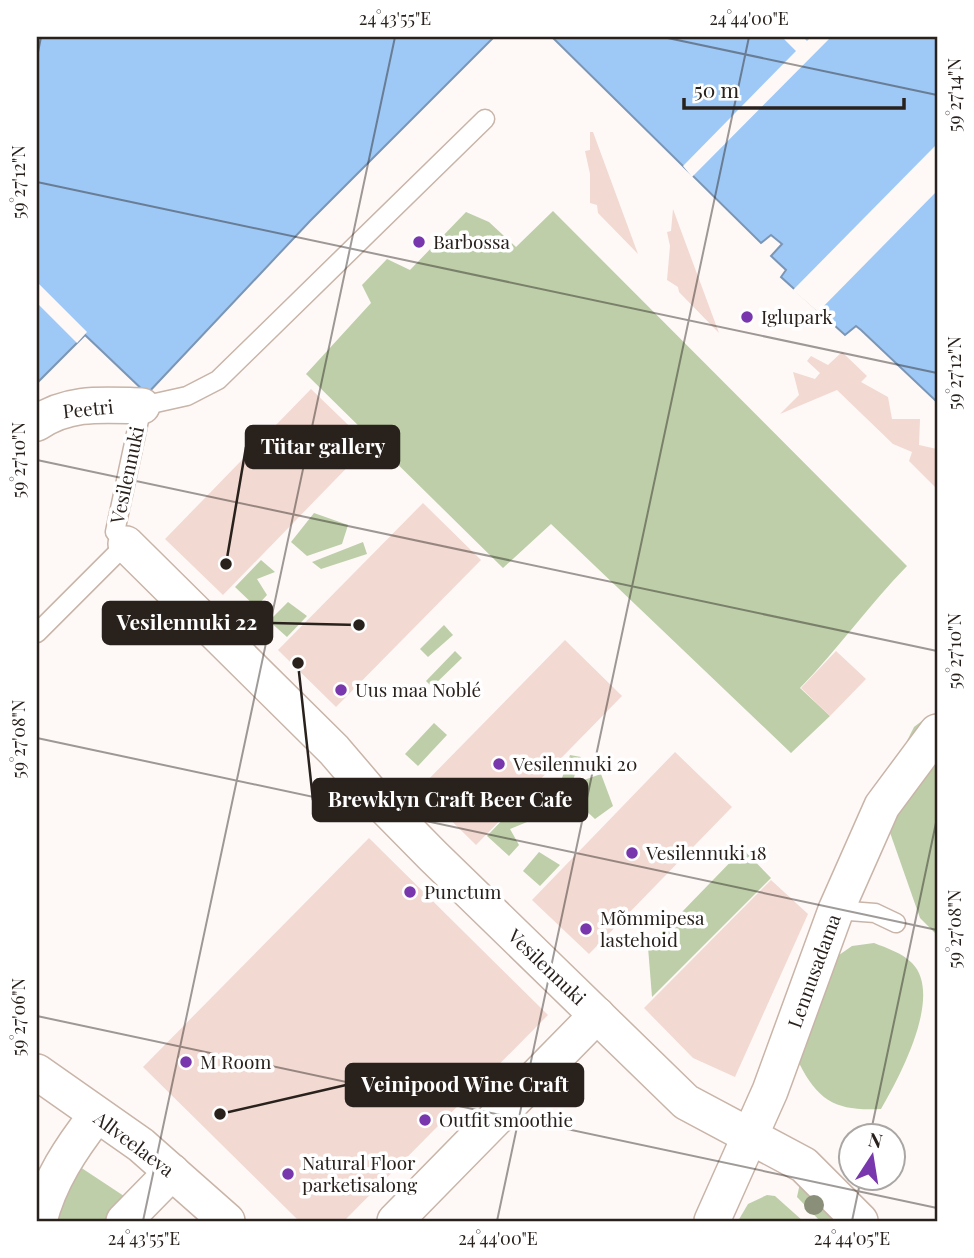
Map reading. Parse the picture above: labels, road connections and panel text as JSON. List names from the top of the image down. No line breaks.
{"streets":{"street":["Peetri","Vesilennuki","Lennusadama","Allveelaeva"]},"crossings":[["Peetri","Vesilennuki"],["Vesilennuki","Lennusadama"]],"places":["Barbossa","Iglupark","Tütar gallery","Vesilennuki 22","Brewklyn Craft Beer Cafe","Uus maa Noblé","Vesilennuki 20","Vesilennuki 18","Punctum","Mõmmipesa lastehoid","M Room","Veinipood Wine Craft","Outfit smoothie","Natural Floor parketisalong"],"scale_bar":"50 m","north":"top","coordinates":["24°43'55\"E","24°44'00\"E","59°27'14\"N","59°27'12\"N","59°27'10\"N","59°27'08\"N","59°27'06\"N","24°44'05\"E"]}
